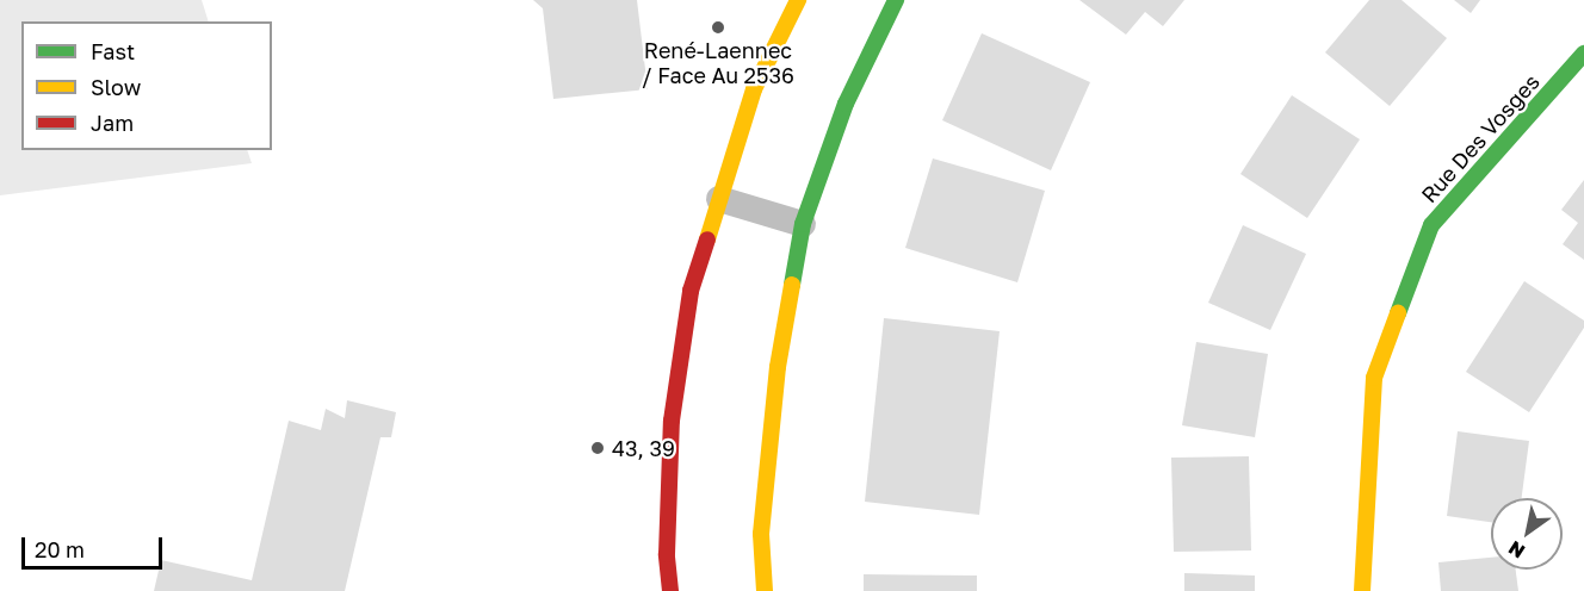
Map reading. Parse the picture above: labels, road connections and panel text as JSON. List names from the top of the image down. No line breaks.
{"streets":{"street":["Rue Des Vosges"]},"places":["René-Laennec / Face Au 2536","43, 39"],"legend":["Fast","Slow","Jam"],"scale_bar":"20 m","north":"bottom left"}
